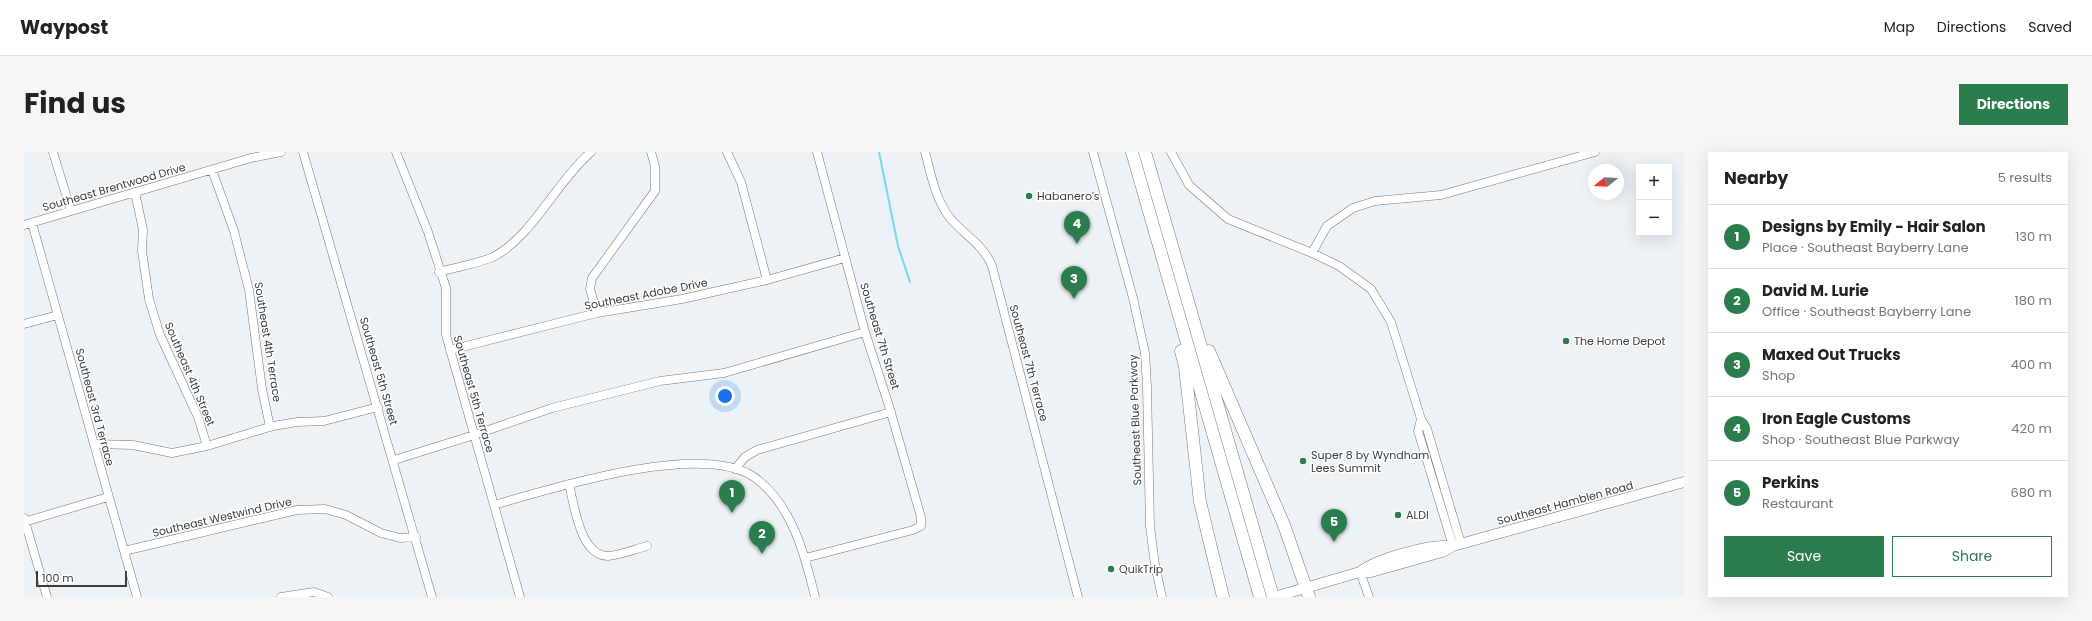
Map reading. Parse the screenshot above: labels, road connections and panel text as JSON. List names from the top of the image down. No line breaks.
{"streets":{"main road":["Southeast Hamblen Road"],"street":["Southeast Brentwood Drive","Southeast Adobe Drive","Southeast 7th Street","Southeast 4th Terrace","Southeast 7th Terrace","Southeast 5th Street","Southeast 4th Street","Southeast 5th Terrace","Southeast 3rd Terrace","Southeast Blue Parkway","Southeast Westwind Drive"]},"crossings":[["Southeast Brentwood Drive","Southeast 4th Terrace"],["Southeast Brentwood Drive","Southeast 4th Street"],["Southeast Brentwood Drive","Southeast 3rd Terrace"],["Southeast Adobe Drive","Southeast 7th Street"],["Southeast Adobe Drive","Southeast 5th Terrace"],["Southeast 5th Street","Southeast Westwind Drive"],["Southeast 3rd Terrace","Southeast Westwind Drive"]],"places":["Habanero's","The Home Depot","Super 8 by Wyndham Lees Summit","ALDI","QuikTrip"],"scale_bar":"100 m","north":"left","page":{"header":"Waypost","nav":["Map","Directions","Saved"],"title":"Find us","buttons":["Directions",["Save","Share"]],"heading":["Nearby","5 results"],"map_buttons":["+","−"],"list":[{"mark":"1","name":"Designs by Emily - Hair Salon","note":"Place · Southeast Bayberry Lane","value":"130 m"},{"mark":"2","name":"David M. Lurie","note":"Office · Southeast Bayberry Lane","value":"180 m"},{"mark":"3","name":"Maxed Out Trucks","note":"Shop","value":"400 m"},{"mark":"4","name":"Iron Eagle Customs","note":"Shop · Southeast Blue Parkway","value":"420 m"},{"mark":"5","name":"Perkins","note":"Restaurant","value":"680 m"}],"pins":["4","3","1","5","2"],"scale":"100 m"}}
